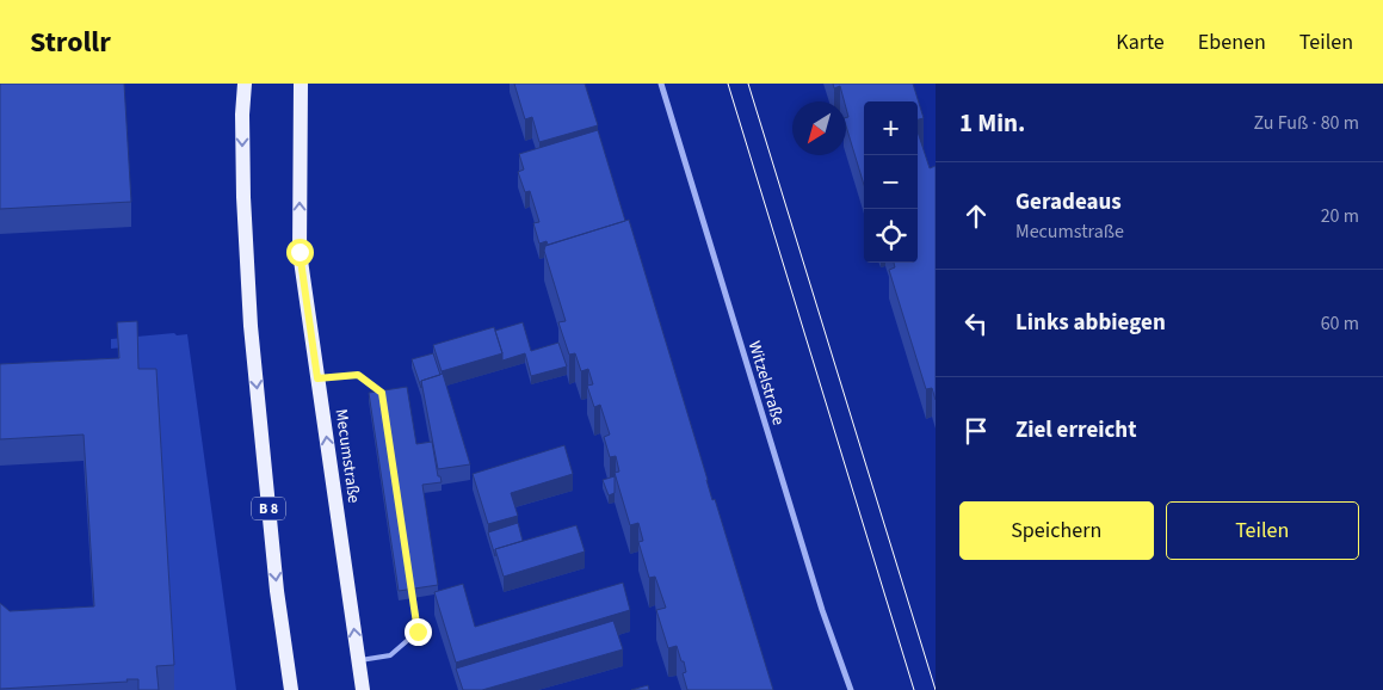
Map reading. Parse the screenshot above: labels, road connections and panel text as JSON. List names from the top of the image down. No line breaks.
{"streets":{"main road":["Mecumstraße","B 8"],"street":["Witzelstraße"]},"north":"bottom left","page":{"header":"Strollr","nav":["Karte","Ebenen","Teilen"],"heading":["1 Min.","Zu Fuß · 80 m"],"map_buttons":["+","−"],"list":[["Geradeaus","Mecumstraße","20 m"],["Links abbiegen","60 m"],"Ziel erreicht"],"buttons":["Speichern","Teilen"]}}
